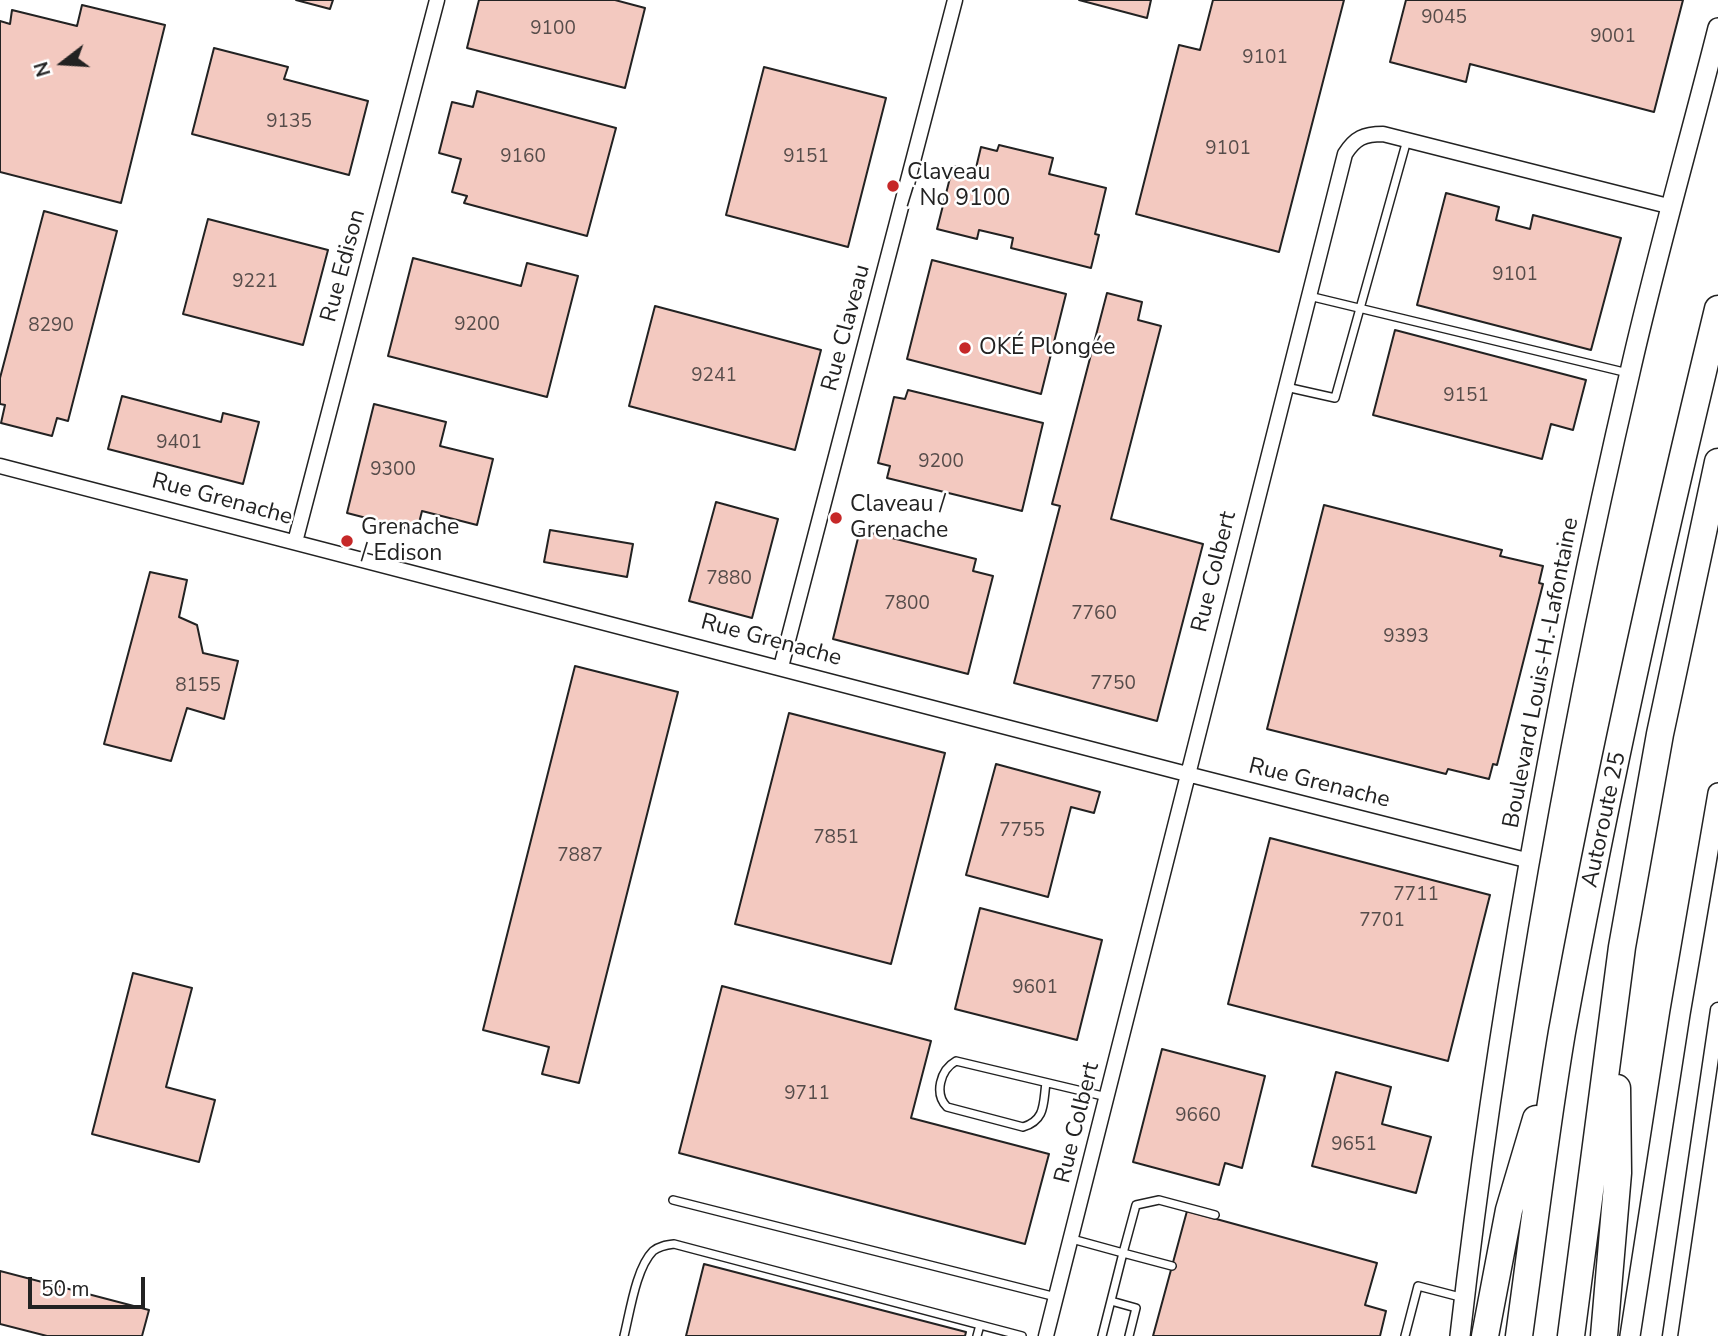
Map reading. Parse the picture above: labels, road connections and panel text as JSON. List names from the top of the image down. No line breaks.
{"streets":{"highway":["Autoroute 25"],"main road":["Boulevard Louis-H.-Lafontaine"],"street":["Rue Edison","Rue Claveau","Rue Grenache","Rue Colbert"]},"crossings":[["Rue Edison","Rue Grenache"],["Rue Claveau","Rue Grenache"],["Rue Grenache","Rue Colbert"],["Rue Grenache","Boulevard Louis-H.-Lafontaine"],["Rue Colbert","Boulevard Louis-H.-Lafontaine"]],"places":["Claveau / No 9100","OKÉ Plongée","Claveau / Grenache","Grenache / Edison"],"house_numbers":["9045","9100","9001","9101","9135","9101","9160","9151","9101","9221","9200","8290","9241","9151","9401","9200","9300","7880","7800","7760","9393","7750","8155","7755","7851","7887","7711","7701","9601","9711","9660","9651"],"scale_bar":"50 m","north":"left"}
